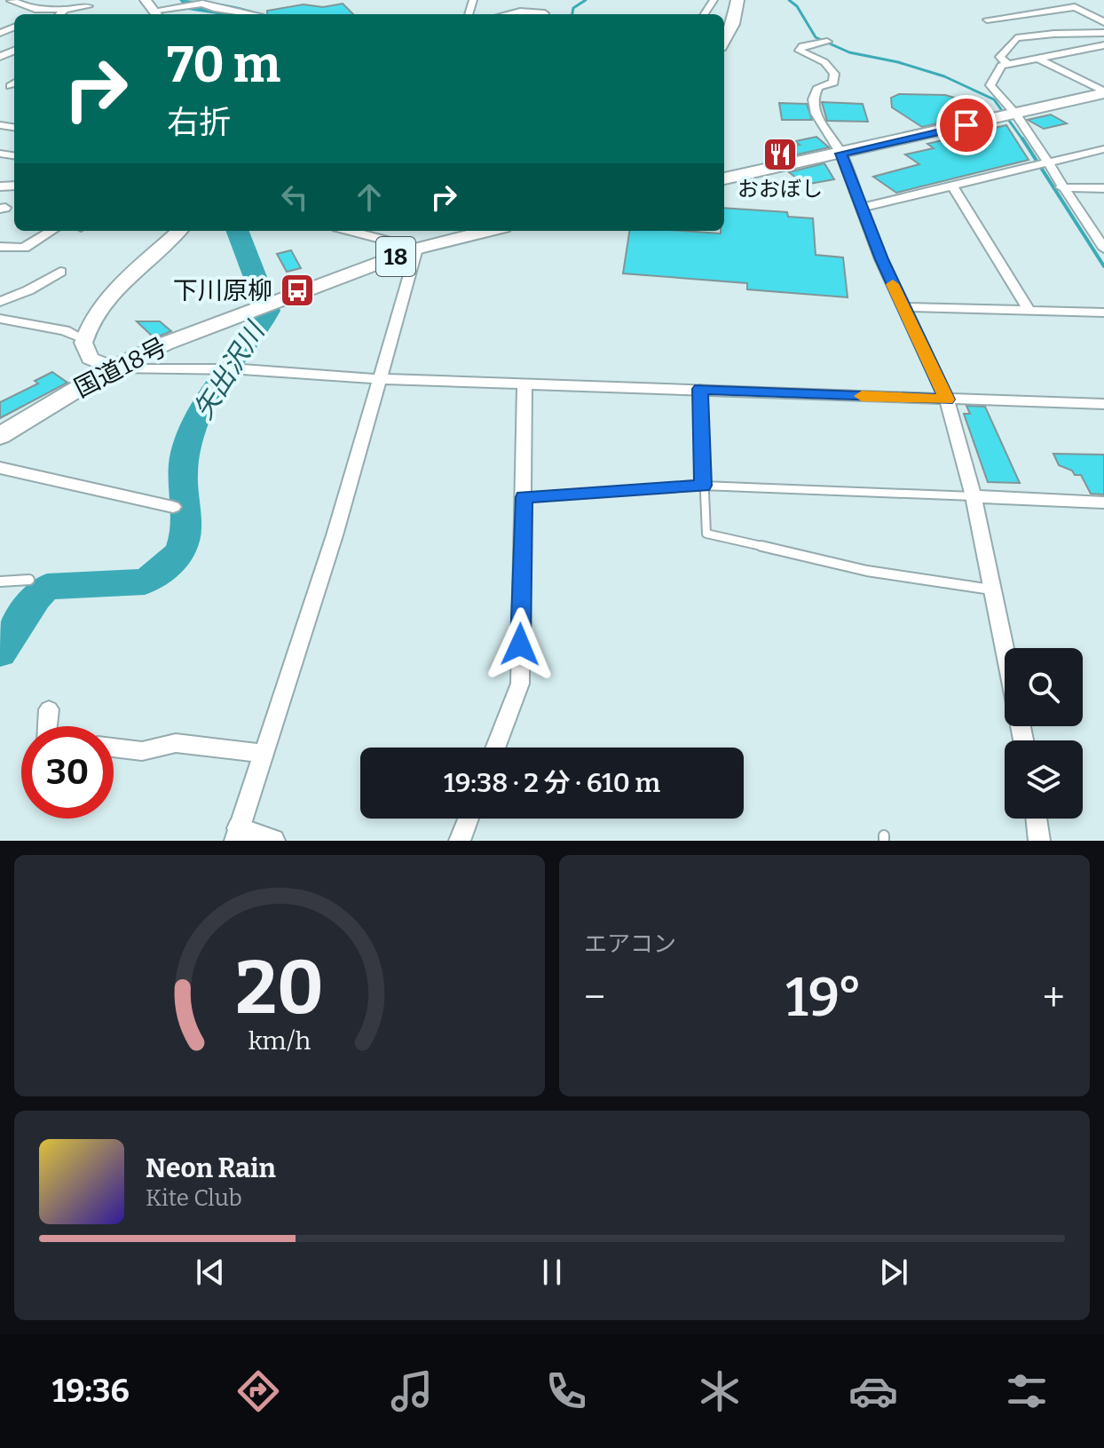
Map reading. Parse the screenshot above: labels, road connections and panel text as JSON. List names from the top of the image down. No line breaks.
{"streets":{"highway":["18","国道18号"]},"crossings":[["18","国道18号"]],"water":["矢出沢川"],"places":{"restaurant":["おおぼし"],"bus stop":["下川原柳"]},"page":{"turn":["70 m","右折"],"limit":"30","trip":"19:38 · 2 分 · 610 m","tile":"エアコン","heat":["−","19°","+"],"song":["Neon Rain","Kite Club"],"tabs":"19:36","gauge":["20","km/h"]}}
